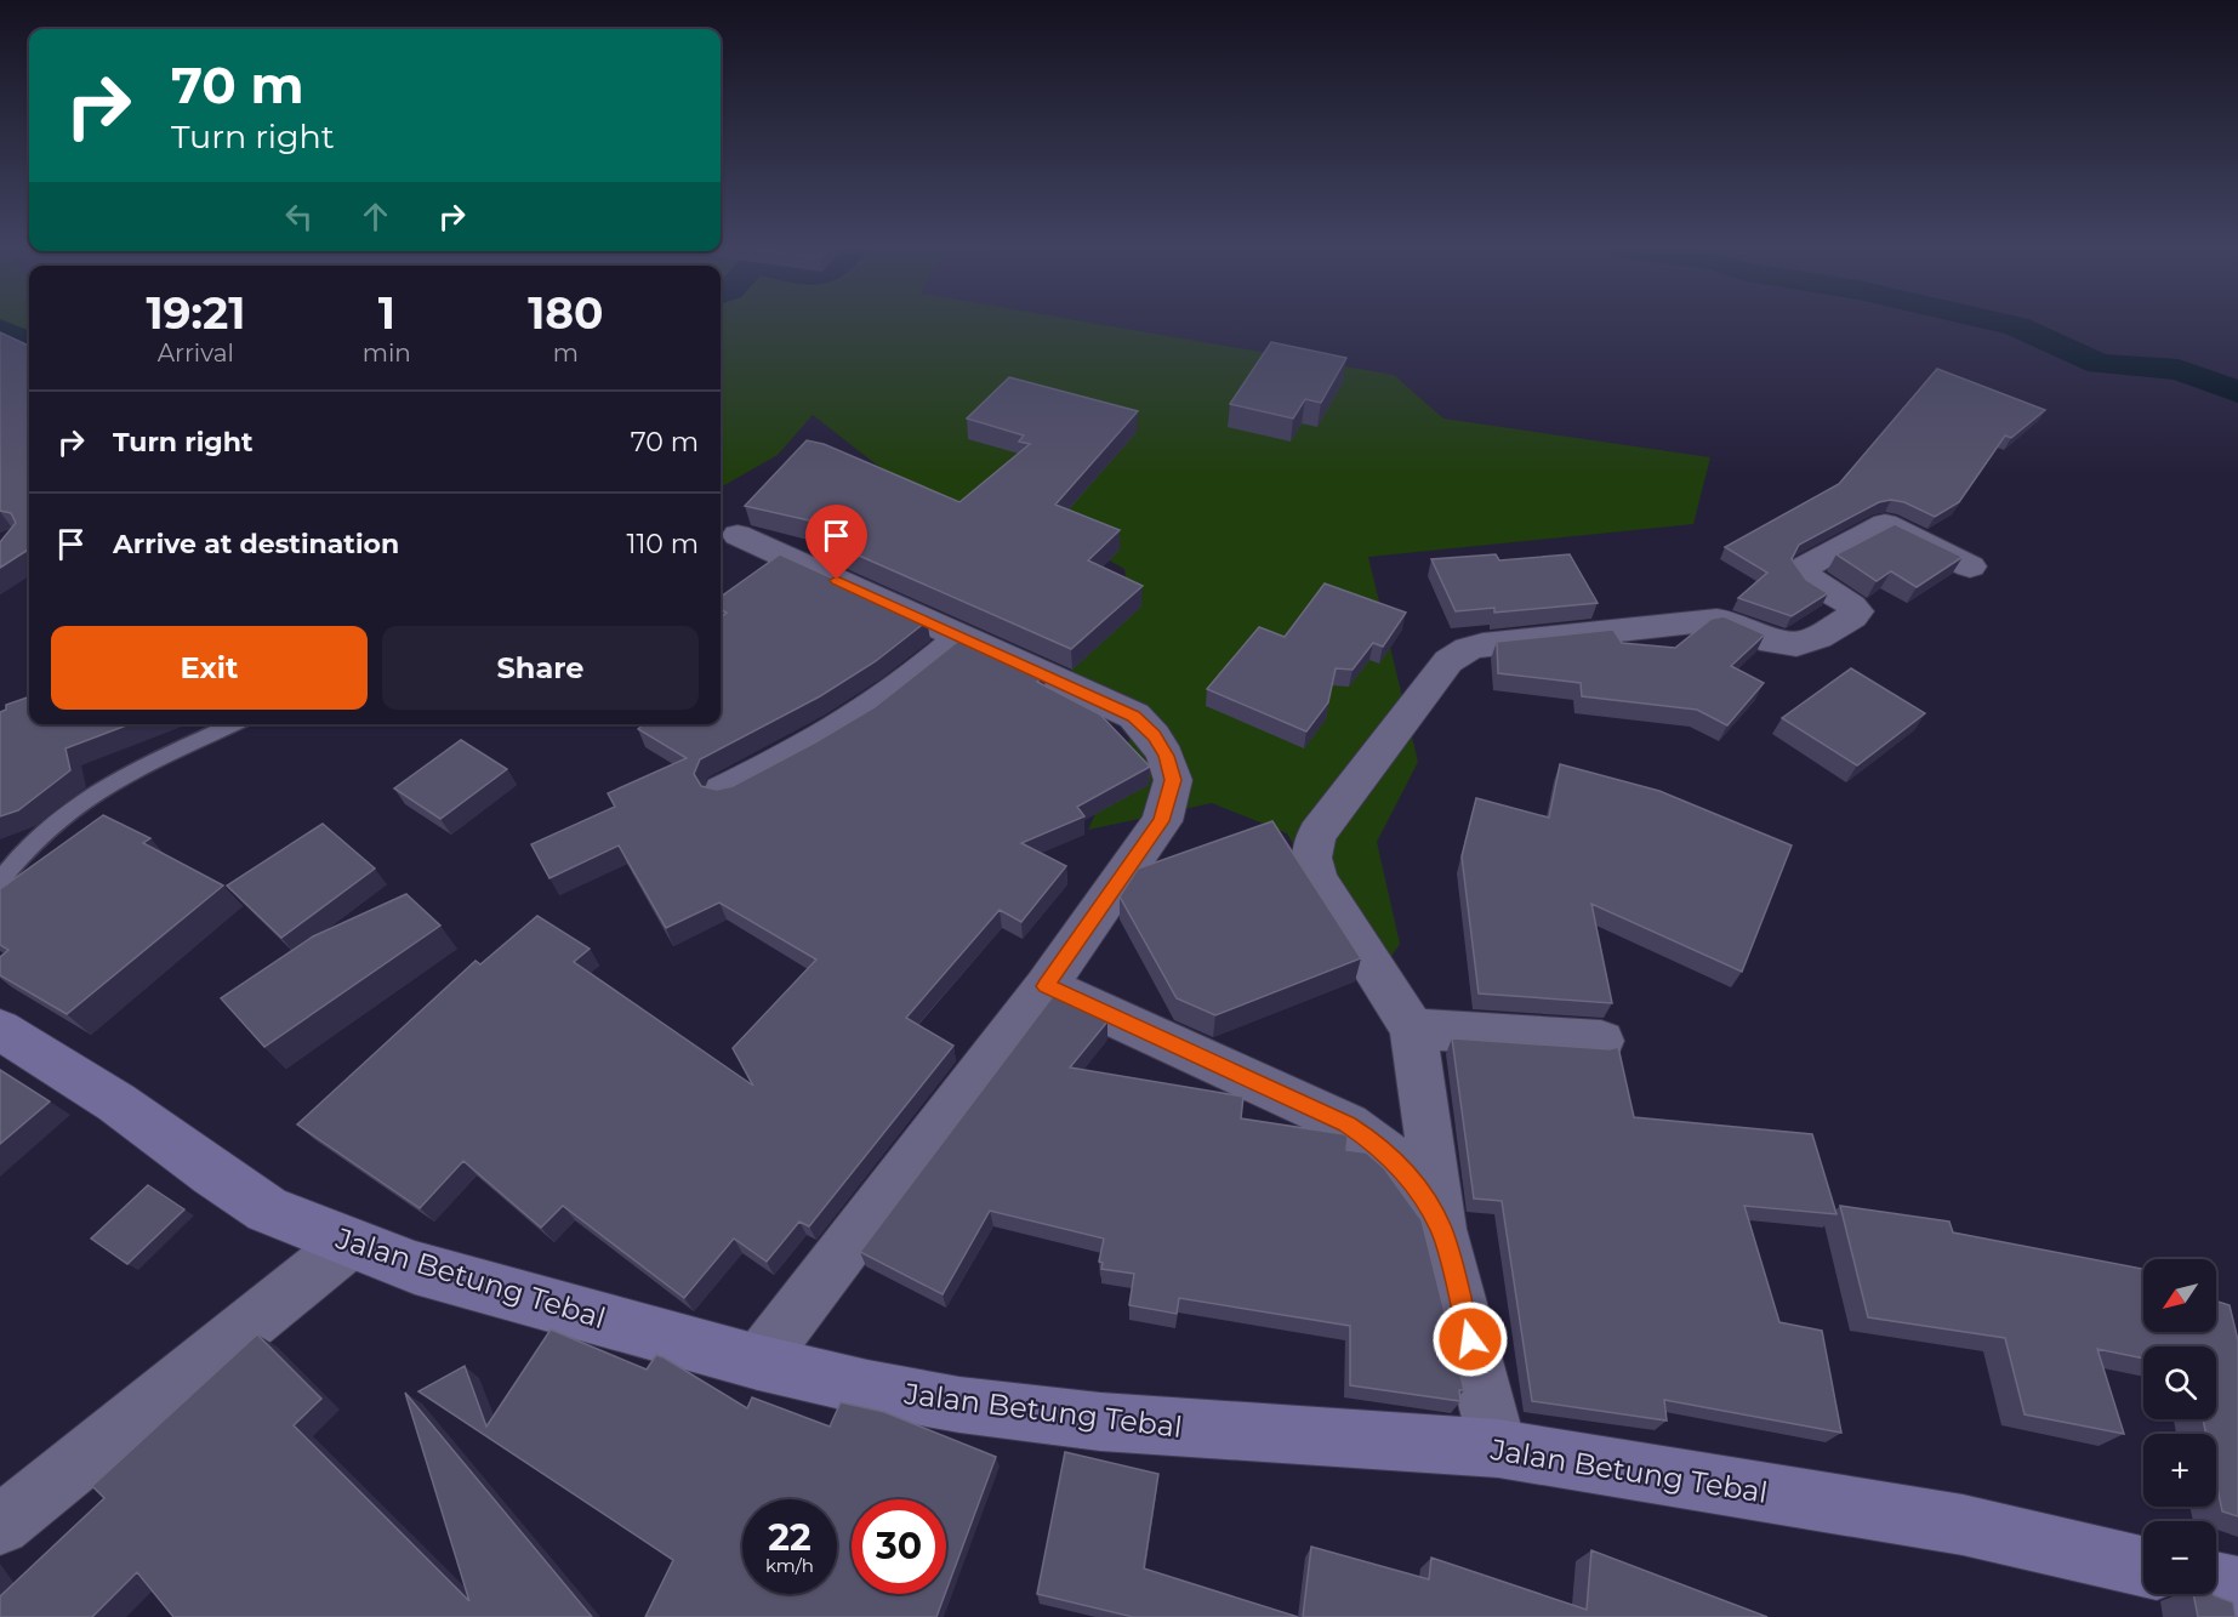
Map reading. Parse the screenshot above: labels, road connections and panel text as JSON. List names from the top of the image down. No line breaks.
{"streets":{"street":["Jalan Betung Tebal"]},"north":"bottom left","page":{"turn":["70 m","Turn right"],"eta":["19:21","Arrival","1","min","180","m"],"list":[{"name":"Turn right","value":"70 m"},{"name":"Arrive at destination","value":"110 m"}],"buttons":["Exit","Share"],"map_buttons":["+","−"],"speed":"22 km/h","limit":"30"}}
